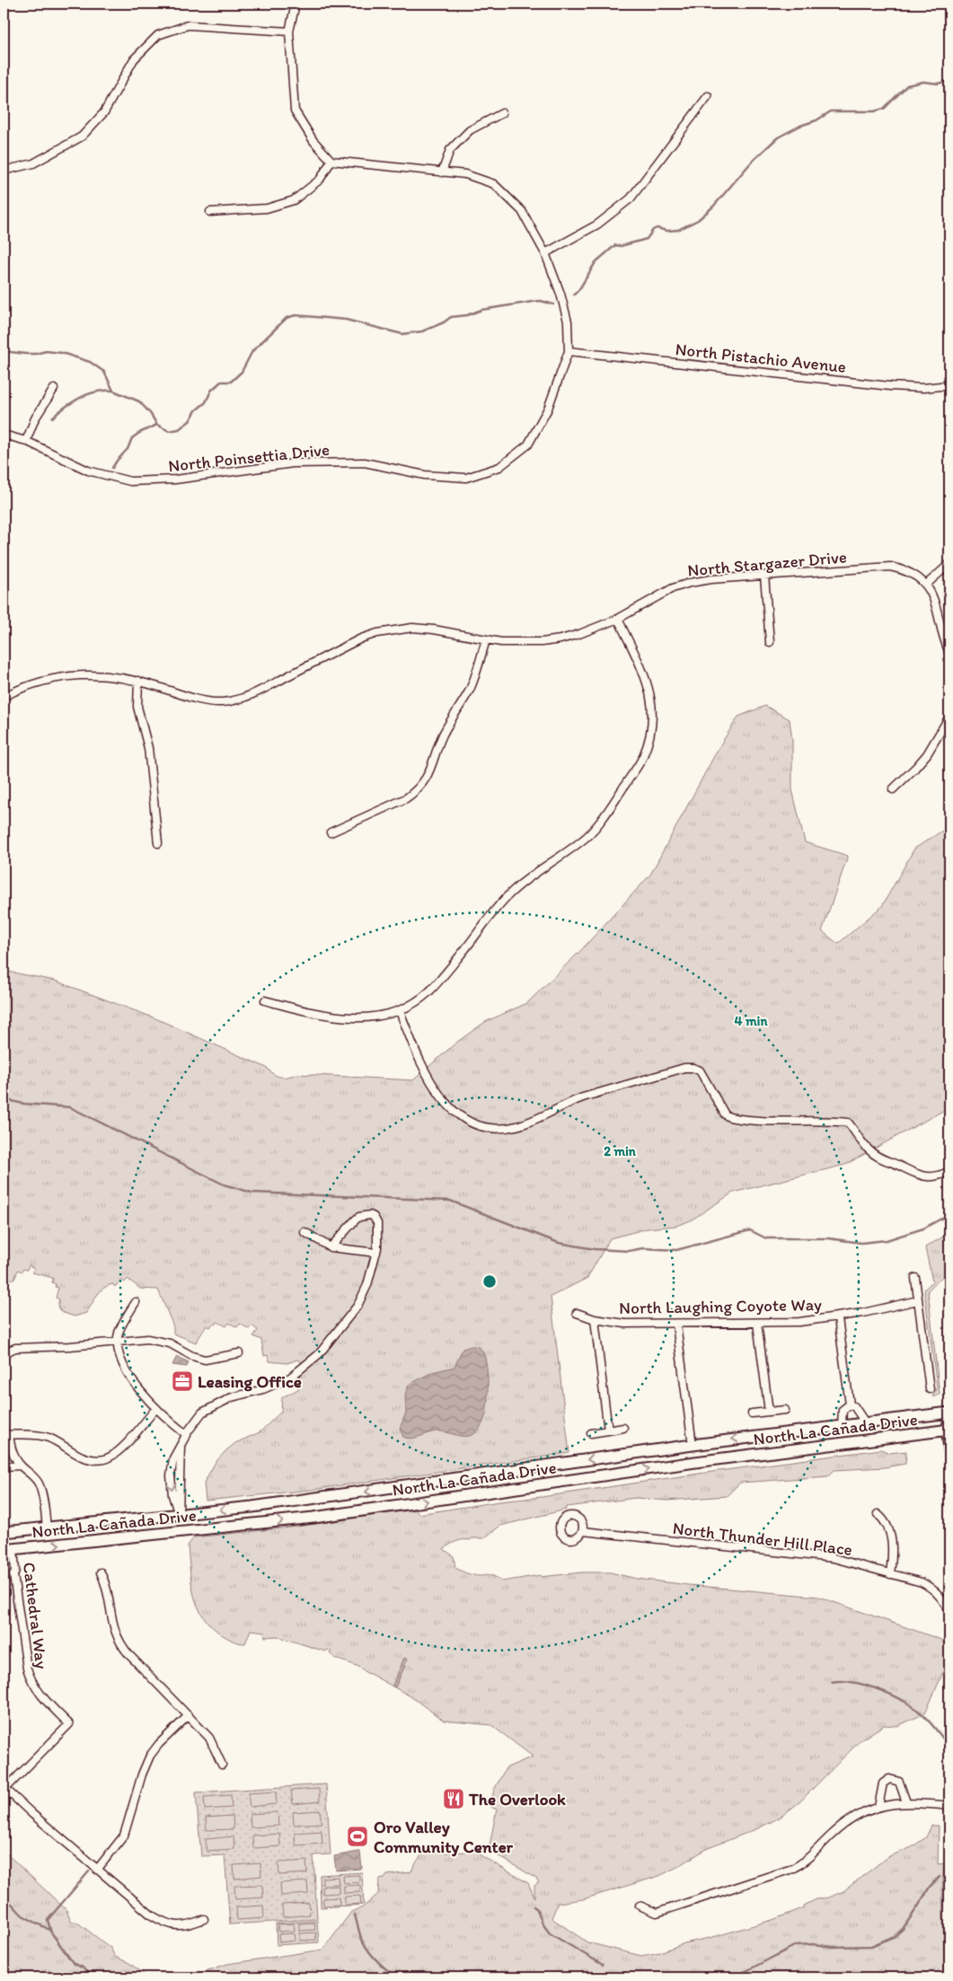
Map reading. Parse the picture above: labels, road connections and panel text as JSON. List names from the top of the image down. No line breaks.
{"streets":{"main road":["North La Cañada Drive"],"street":["North Pistachio Avenue","North Poinsettia Drive","North Stargazer Drive","North Laughing Coyote Way","North Thunder Hill Place","Cathedral Way"]},"crossings":[["North Pistachio Avenue","North Poinsettia Drive"],["North La Cañada Drive","Cathedral Way"]],"places":{"office":["Leasing Office"],"restaurant":["The Overlook"],"sports":["Oro Valley Community Center"]},"rings":["4 min","2 min"]}
